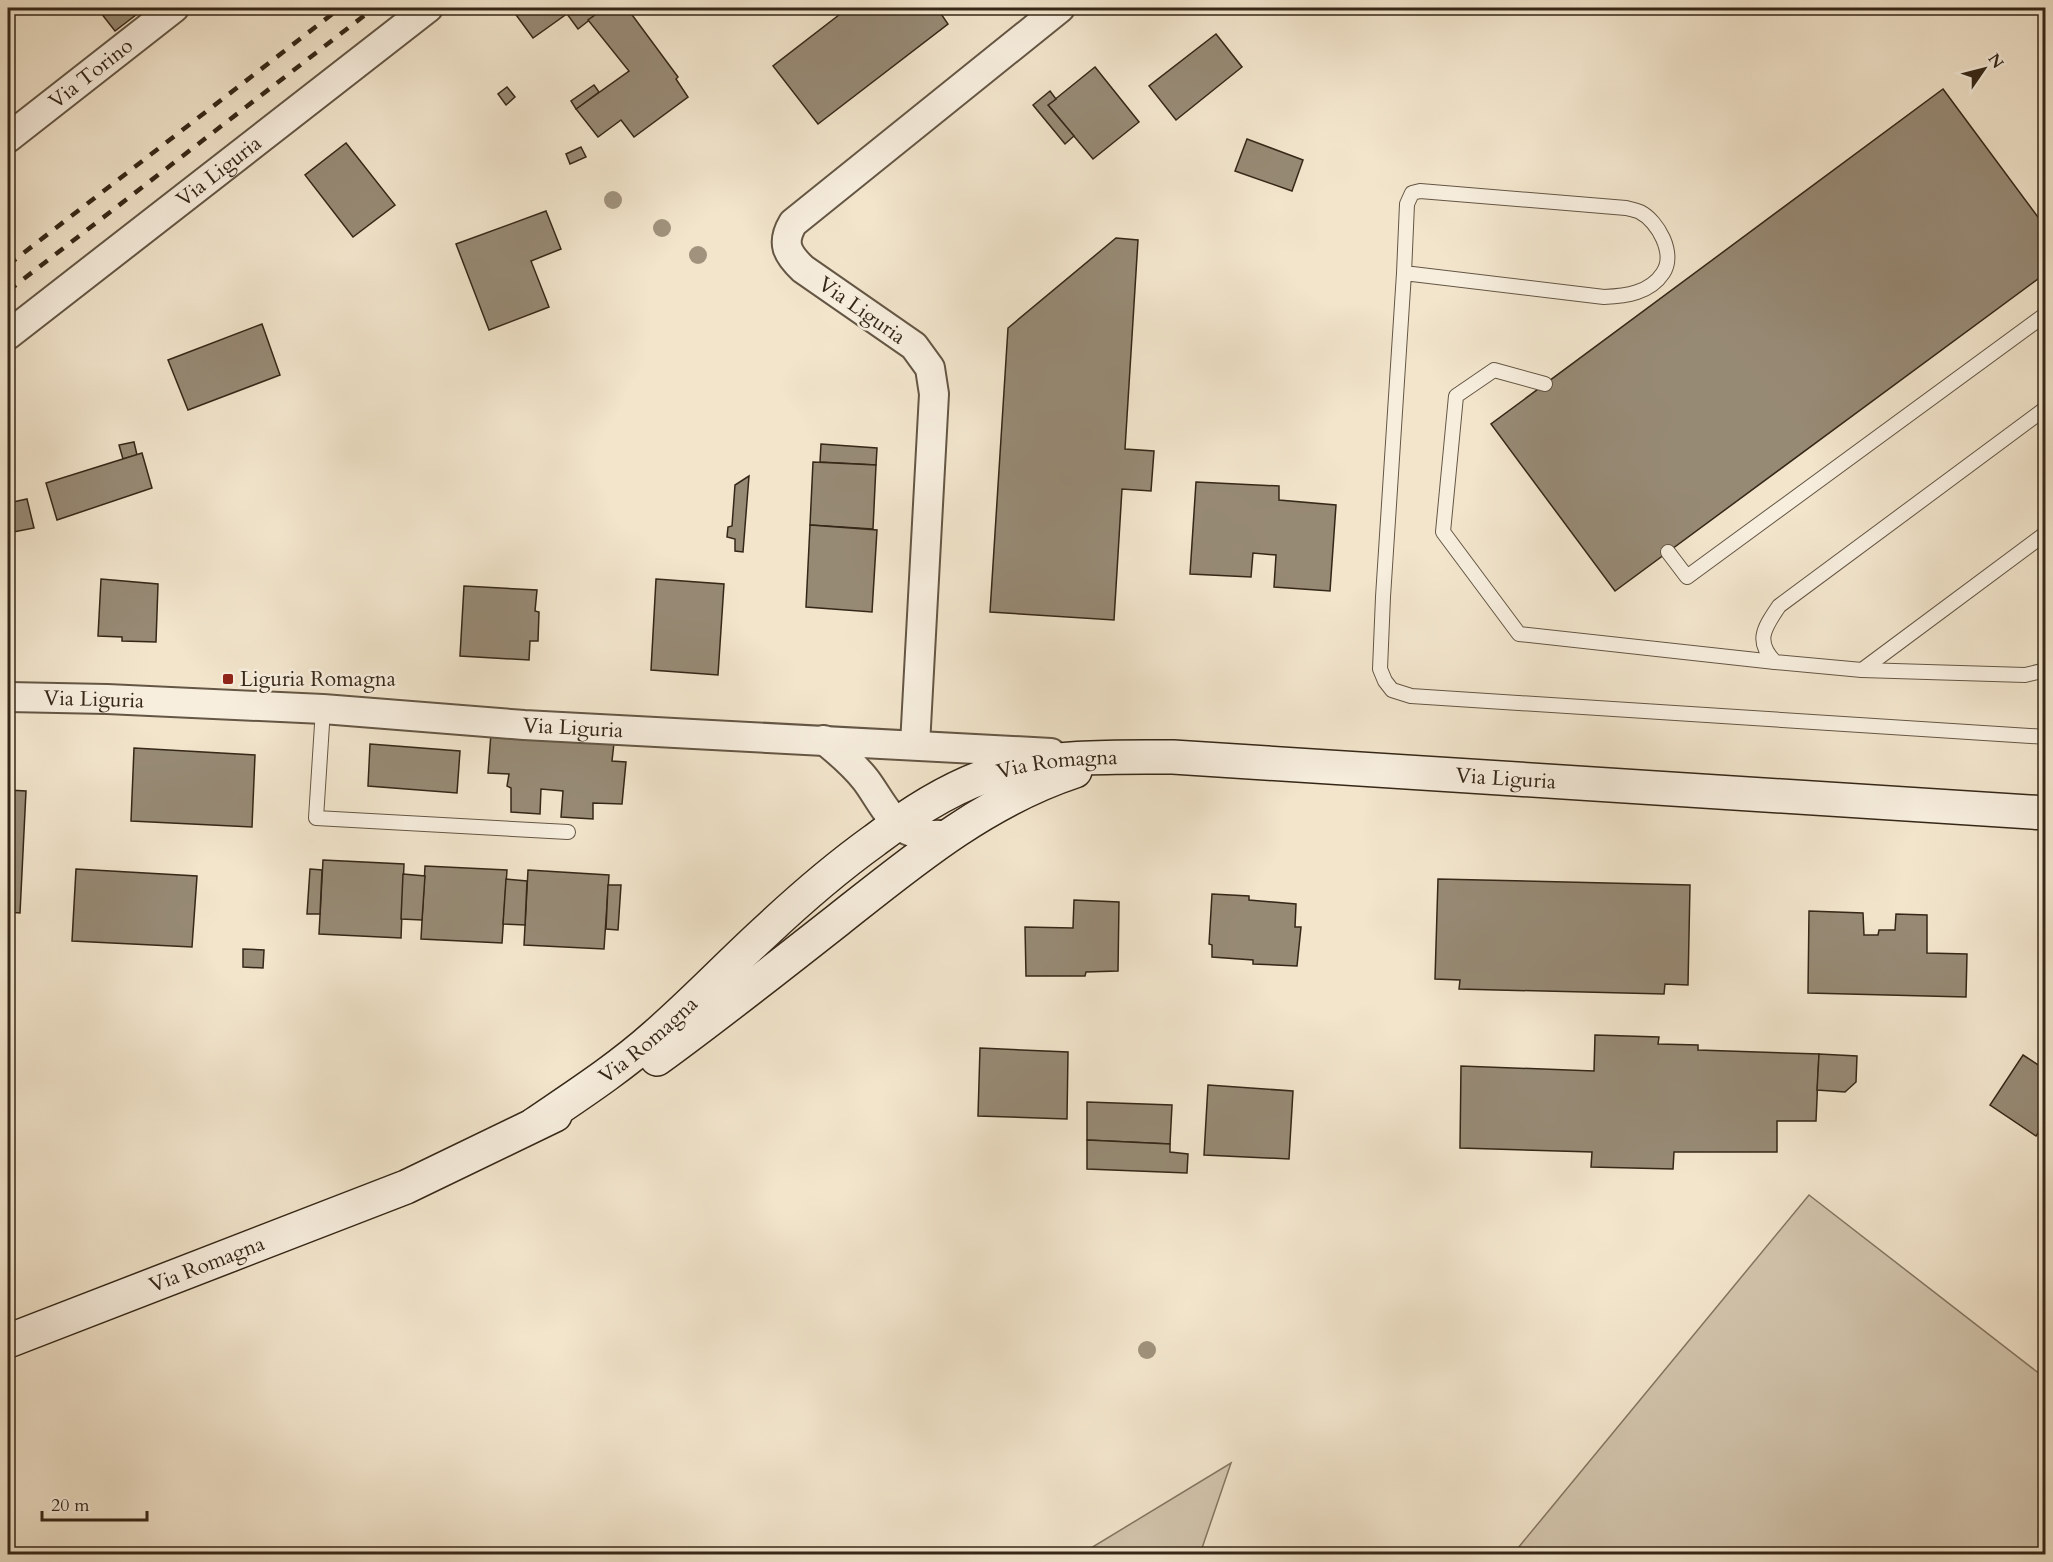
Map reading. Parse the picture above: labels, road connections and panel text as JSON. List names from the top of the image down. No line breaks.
{"streets":{"main road":["Via Liguria","Via Romagna"],"street":["Via Torino"]},"crossings":[["Via Liguria","Via Romagna"]],"places":{"transit":["Liguria Romagna"]},"scale_bar":"20 m","north":"top right"}
